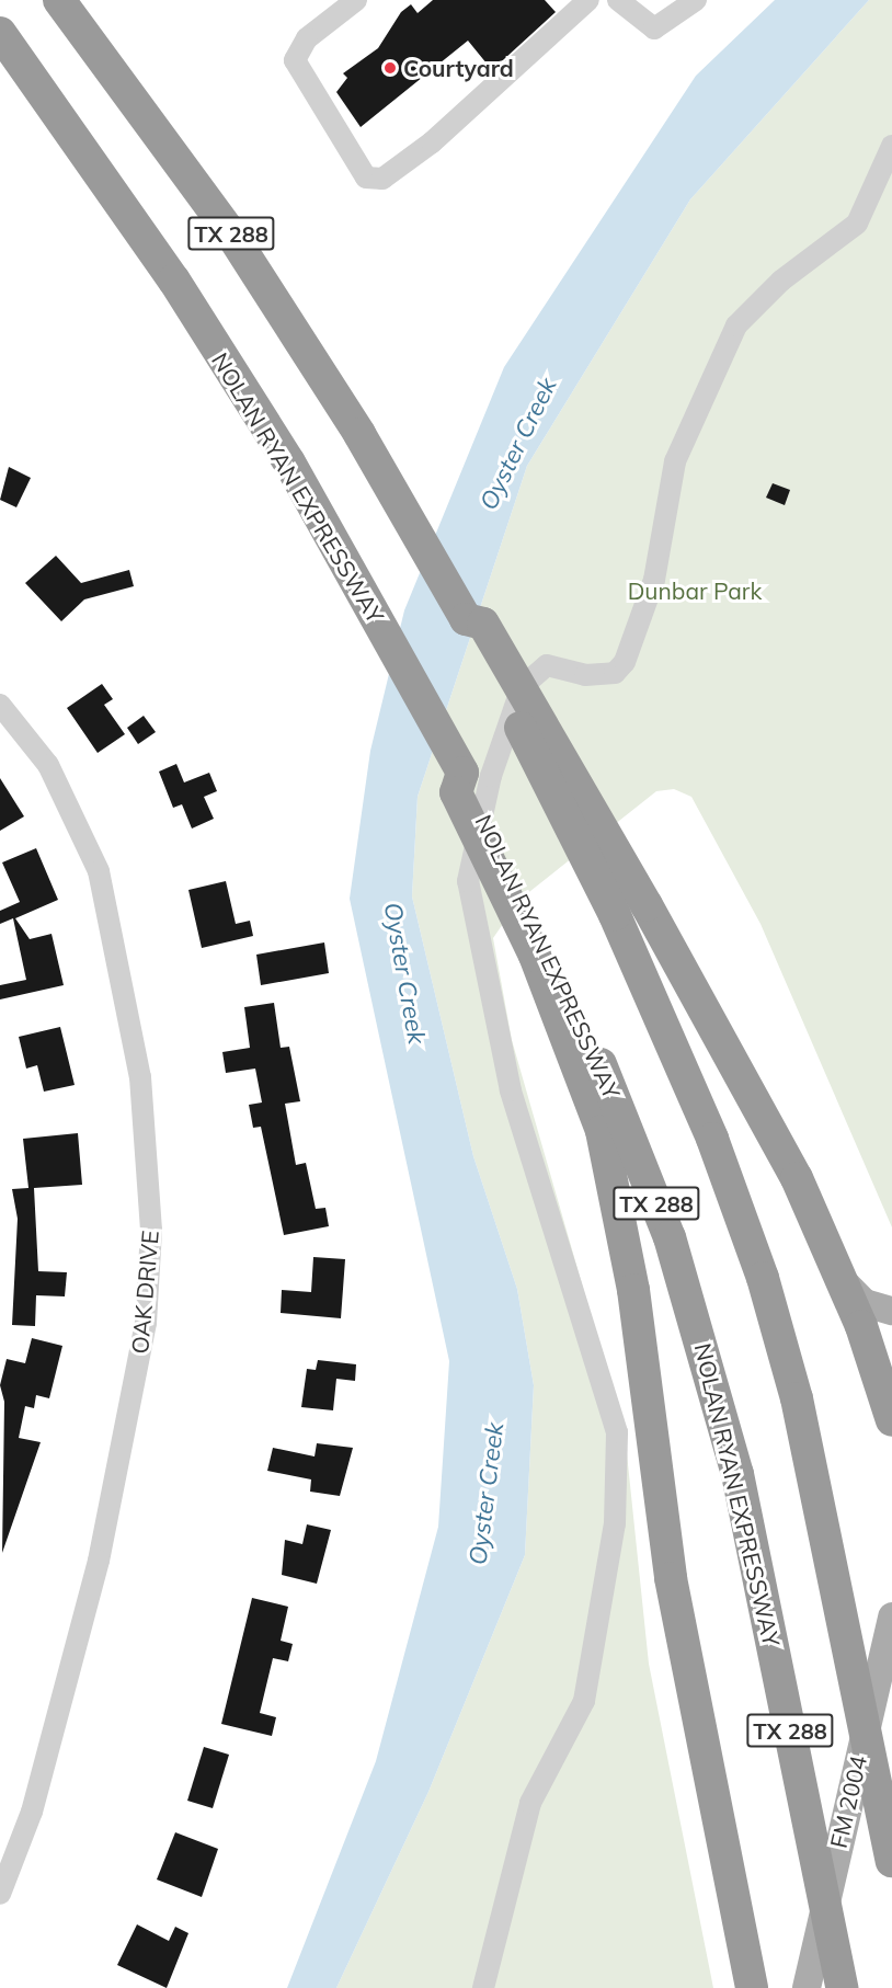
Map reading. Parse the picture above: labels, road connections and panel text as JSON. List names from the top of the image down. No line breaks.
{"streets":{"highway":["TX 288","NOLAN RYAN EXPRESSWAY"],"main road":["FM 2004"],"street":["OAK DRIVE"]},"water":["Oyster Creek"],"parks":["Dunbar Park"],"places":["Courtyard"]}
